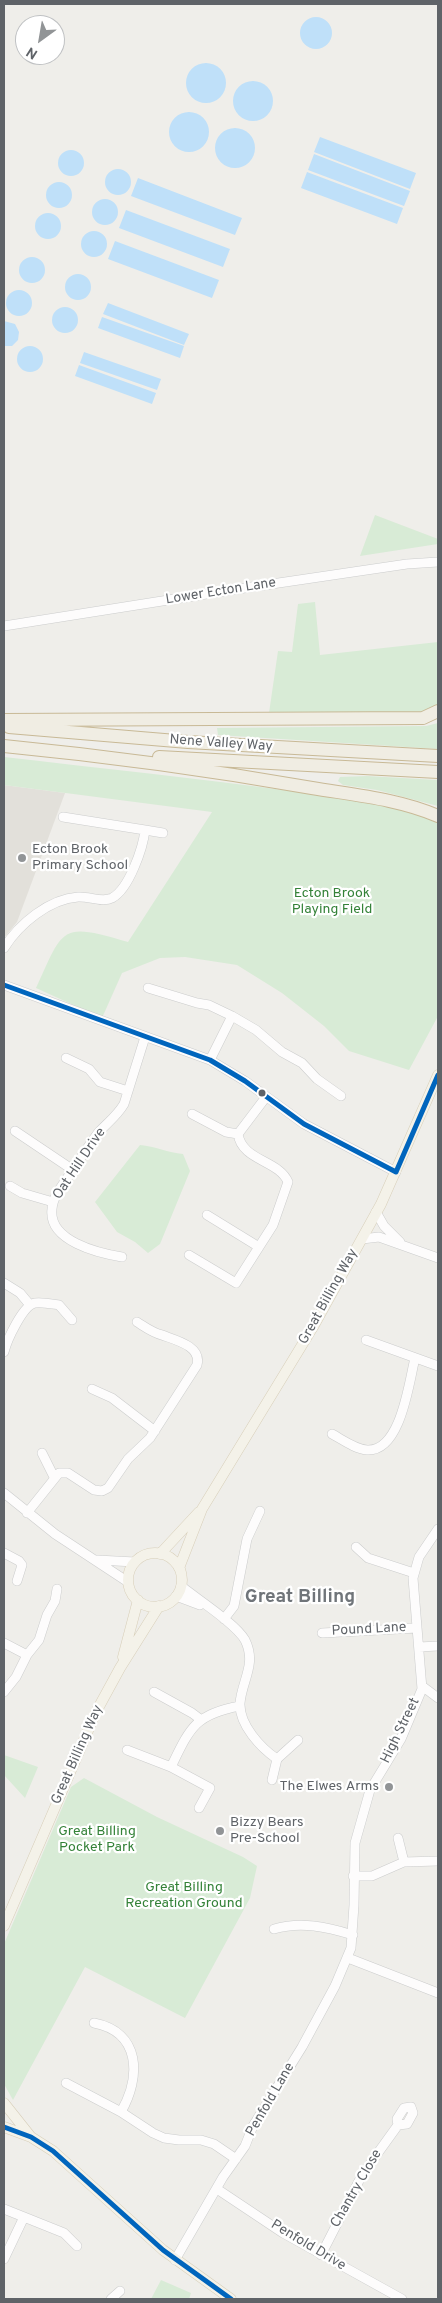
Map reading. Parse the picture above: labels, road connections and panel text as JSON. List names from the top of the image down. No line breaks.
{"streets":{"highway":["Nene Valley Way"],"main road":["Great Billing Way"],"street":["Lower Ecton Lane","Oat Hill Drive","Pound Lane","High Street","Penfold Lane","Chantry Close","Penfold Drive"]},"crossings":[["Pound Lane","High Street"],["High Street","Penfold Lane"],["Penfold Lane","Penfold Drive"],["Chantry Close","Penfold Drive"]],"districts":["Great Billing"],"parks":["Ecton Brook Playing Field","Great Billing Pocket Park","Great Billing Recreation Ground"],"places":["Ecton Brook Primary School","The Elwes Arms","Bizzy Bears Pre-School"],"north":"bottom left"}
